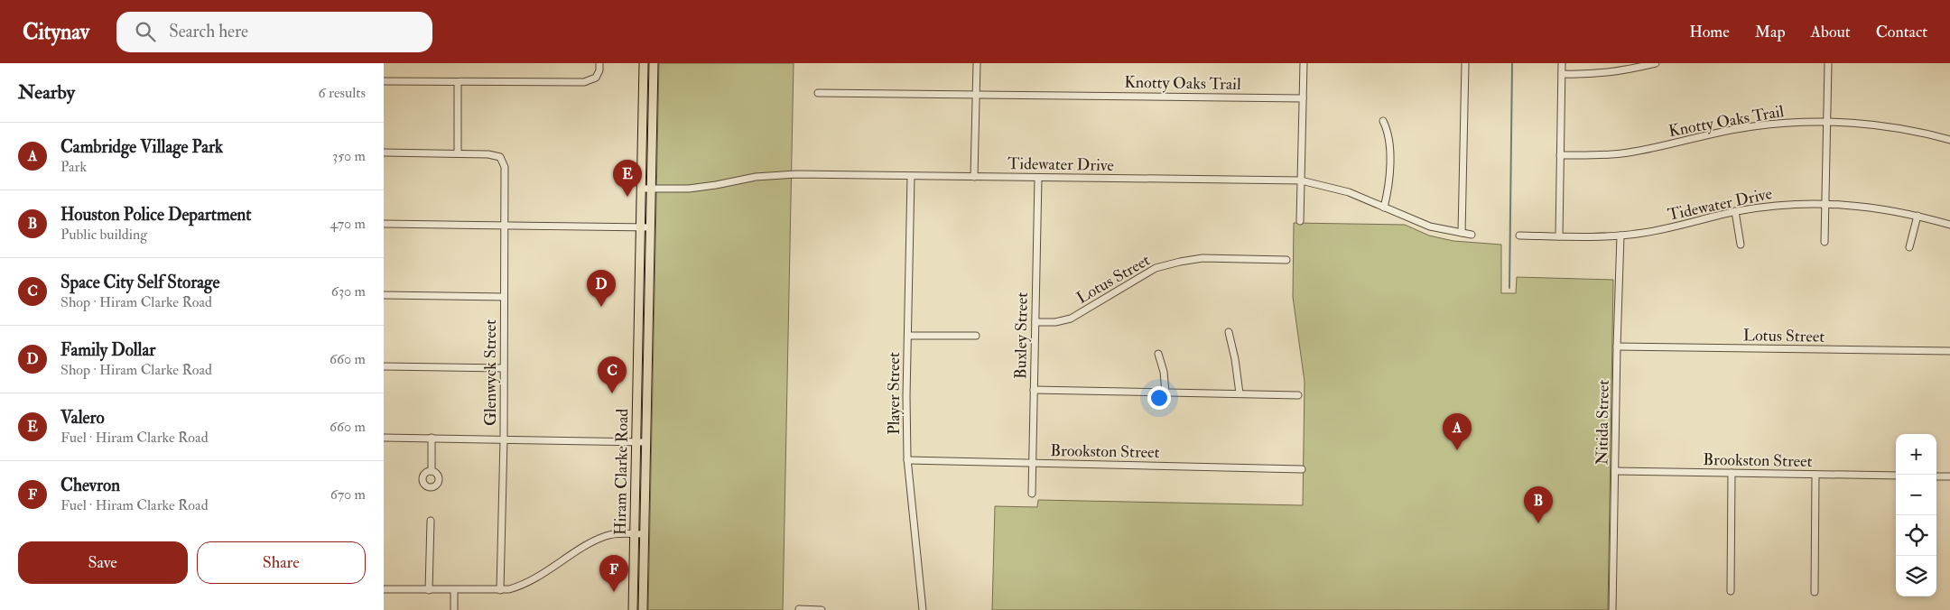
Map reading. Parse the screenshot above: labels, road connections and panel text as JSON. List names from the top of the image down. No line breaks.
{"streets":{"main road":["Hiram Clarke Road"],"street":["Knotty Oaks Trail","Tidewater Drive","Lotus Street","Buxley Street","Glenwyck Street","Player Street","Nitida Street","Brookston Street"]},"crossings":[["Tidewater Drive","Buxley Street"],["Tidewater Drive","Player Street"],["Tidewater Drive","Nitida Street"],["Tidewater Drive","Hiram Clarke Road"],["Lotus Street","Buxley Street"],["Lotus Street","Nitida Street"],["Buxley Street","Brookston Street"],["Player Street","Brookston Street"],["Nitida Street","Brookston Street"]],"page":{"header":"Citynav","search":"Search here","nav":["Home","Map","About","Contact"],"heading":["Nearby","6 results"],"list":[{"mark":"A","name":"Cambridge Village Park","note":"Park","value":"350 m"},{"mark":"B","name":"Houston Police Department","note":"Public building","value":"470 m"},{"mark":"C","name":"Space City Self Storage","note":"Shop · Hiram Clarke Road","value":"630 m"},{"mark":"D","name":"Family Dollar","note":"Shop · Hiram Clarke Road","value":"660 m"},{"mark":"E","name":"Valero","note":"Fuel · Hiram Clarke Road","value":"660 m"},{"mark":"F","name":"Chevron","note":"Fuel · Hiram Clarke Road","value":"670 m"}],"pins":["E","D","C","A","B","F"],"map_buttons":["+","−"],"buttons":["Save","Share"]}}
